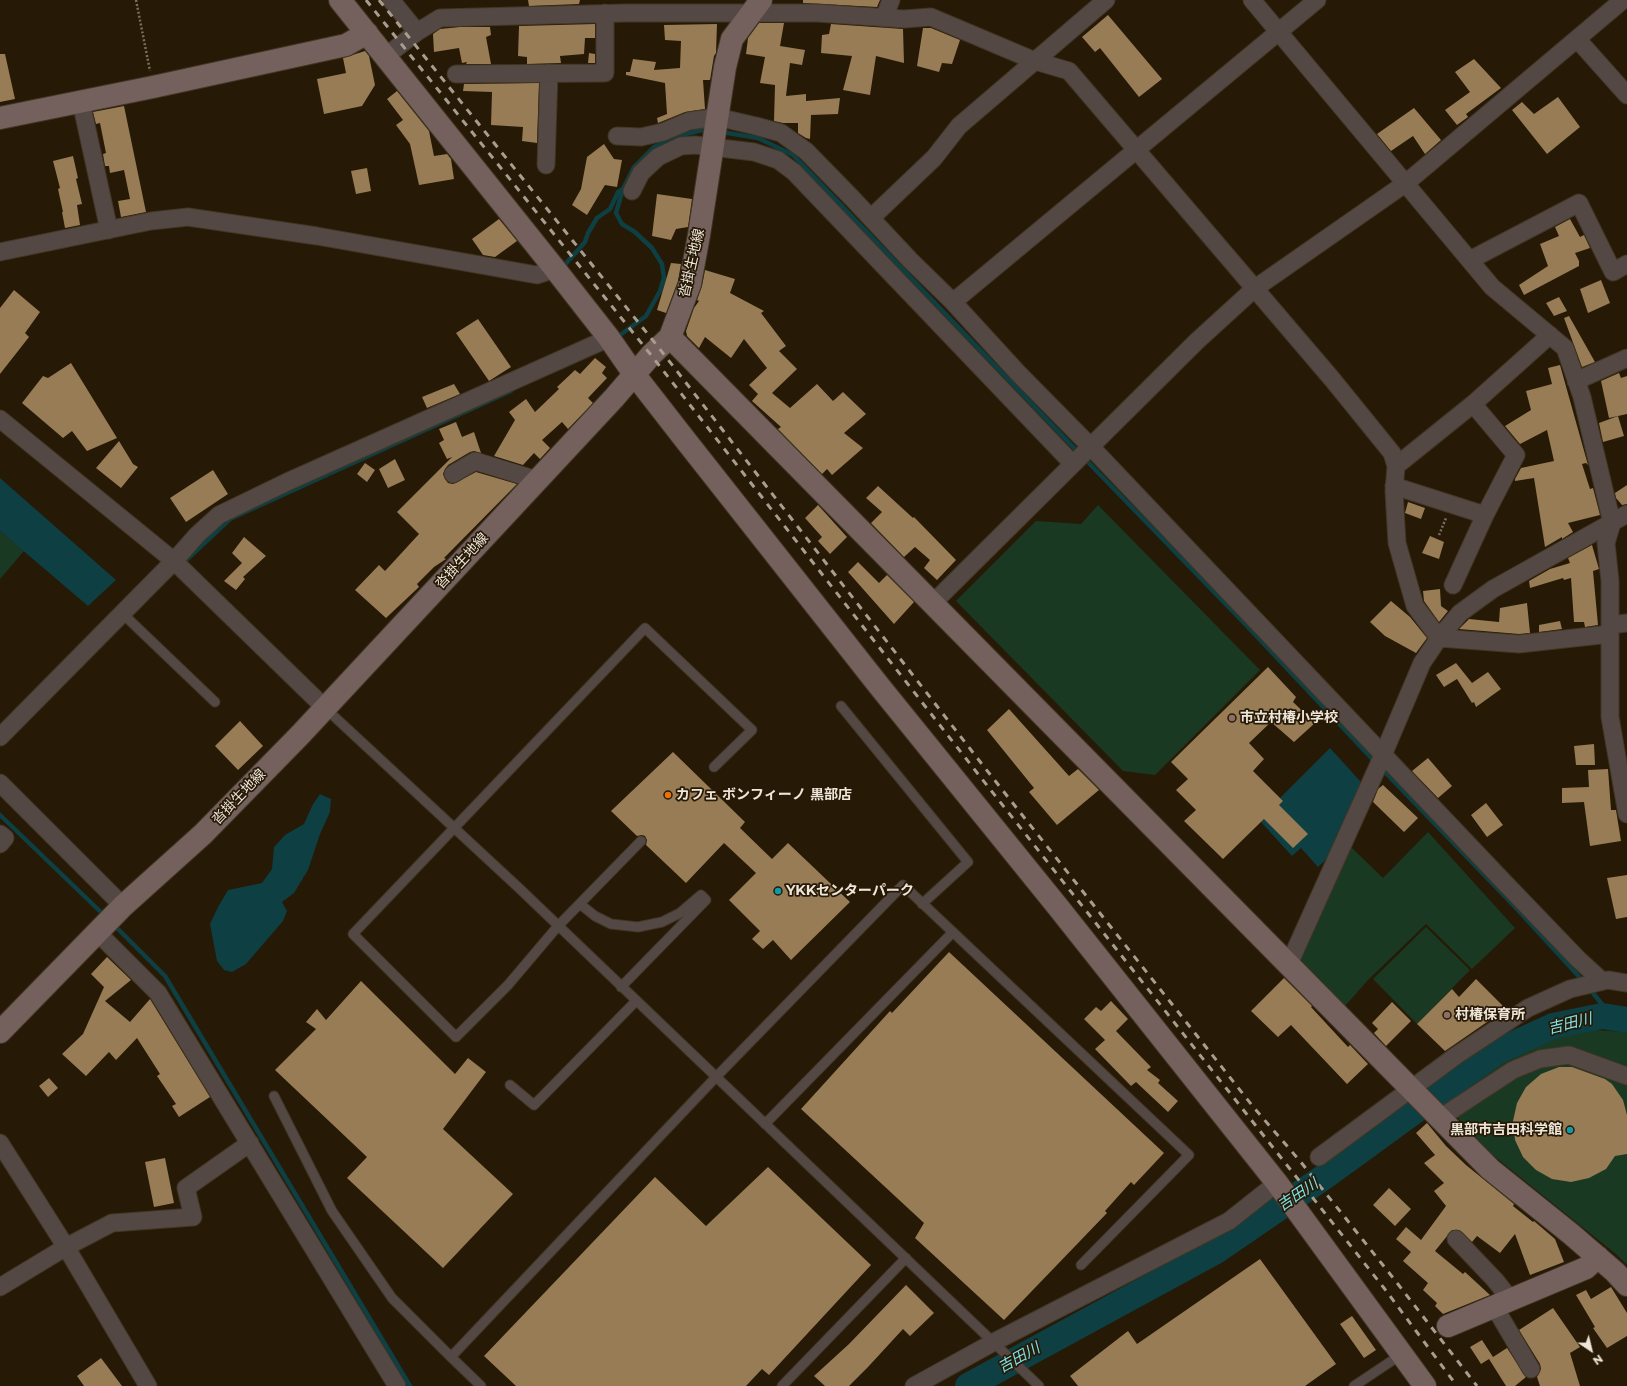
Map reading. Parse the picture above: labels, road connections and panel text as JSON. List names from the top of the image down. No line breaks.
{"streets":{"street":["沓掛生地線"]},"water":["吉田川"],"places":["市立村椿小学校","カフェ ボンフィーノ 黒部店","YKKセンターパーク","村椿保育所","黒部市吉田科学館"],"north":"bottom right"}
